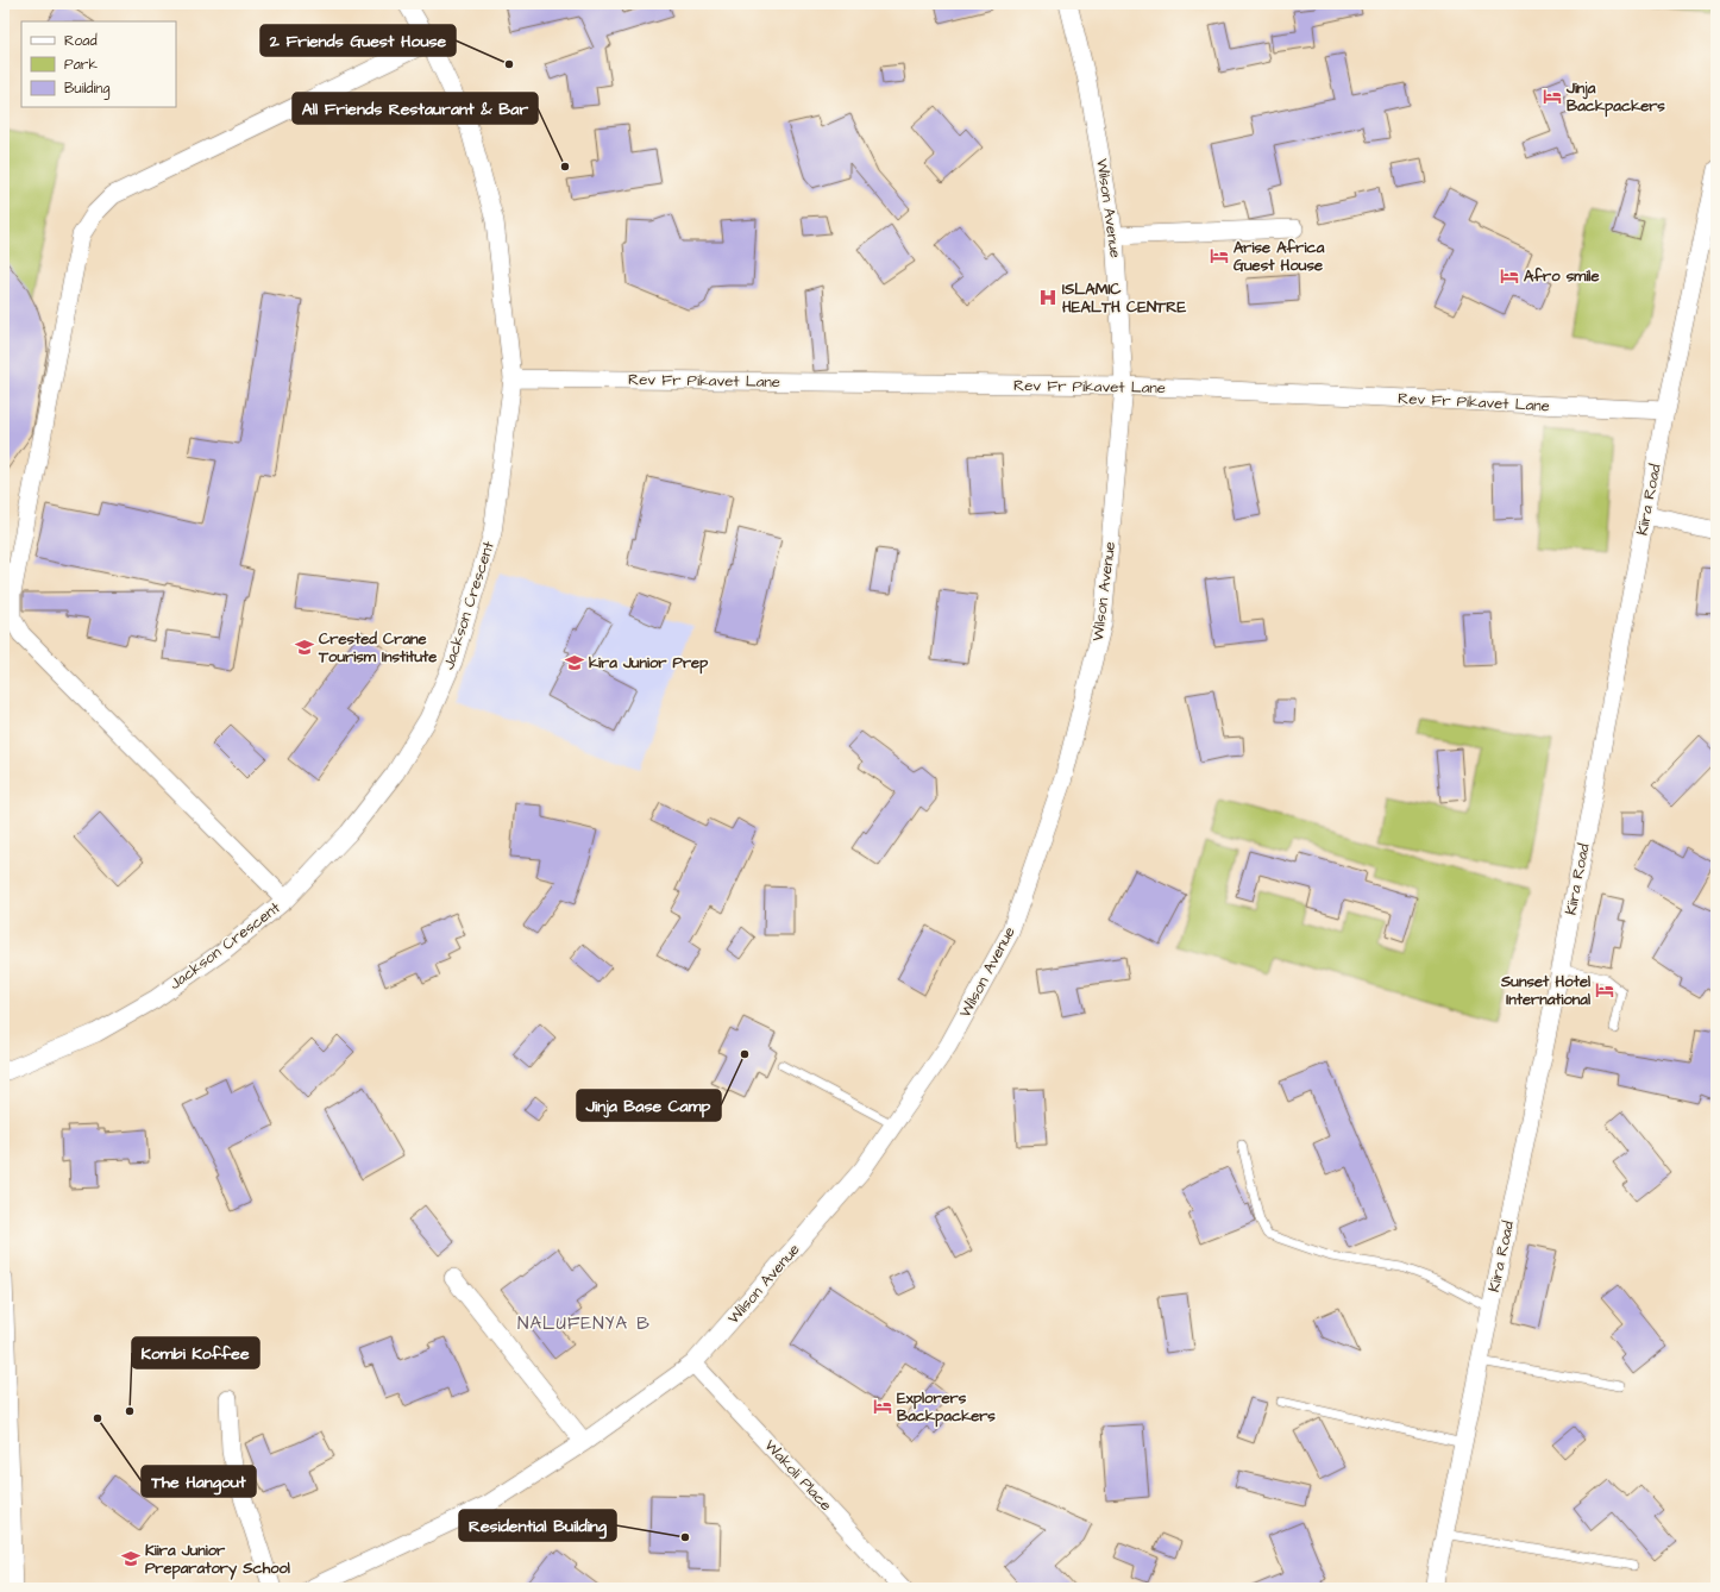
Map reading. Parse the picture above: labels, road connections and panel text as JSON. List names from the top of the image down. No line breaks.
{"streets":{"street":["Wilson Avenue","Rev Fr Pikavet Lane","Kiira Road","Jackson Crescent","Wakoli Place"]},"crossings":[["Wilson Avenue","Rev Fr Pikavet Lane"],["Wilson Avenue","Wakoli Place"],["Rev Fr Pikavet Lane","Kiira Road"],["Rev Fr Pikavet Lane","Jackson Crescent"]],"districts":["NALUFENYA B"],"places":{"other":["2 Friends Guest House","All Friends Restaurant & Bar","Jinja Base Camp","Kombi Koffee","The Hangout","Residential Building"],"hotel":["Jinja Backpackers","Arise Africa Guest House","Afro smile","Sunset Hotel International","Explorers Backpackers"],"hospital":["ISLAMIC HEALTH CENTRE"],"school or university":["Crested Crane Tourism Institute","kira Junior Prep","Kiira Junior Preparatory School"]},"legend":["Road","Park","Building"]}
